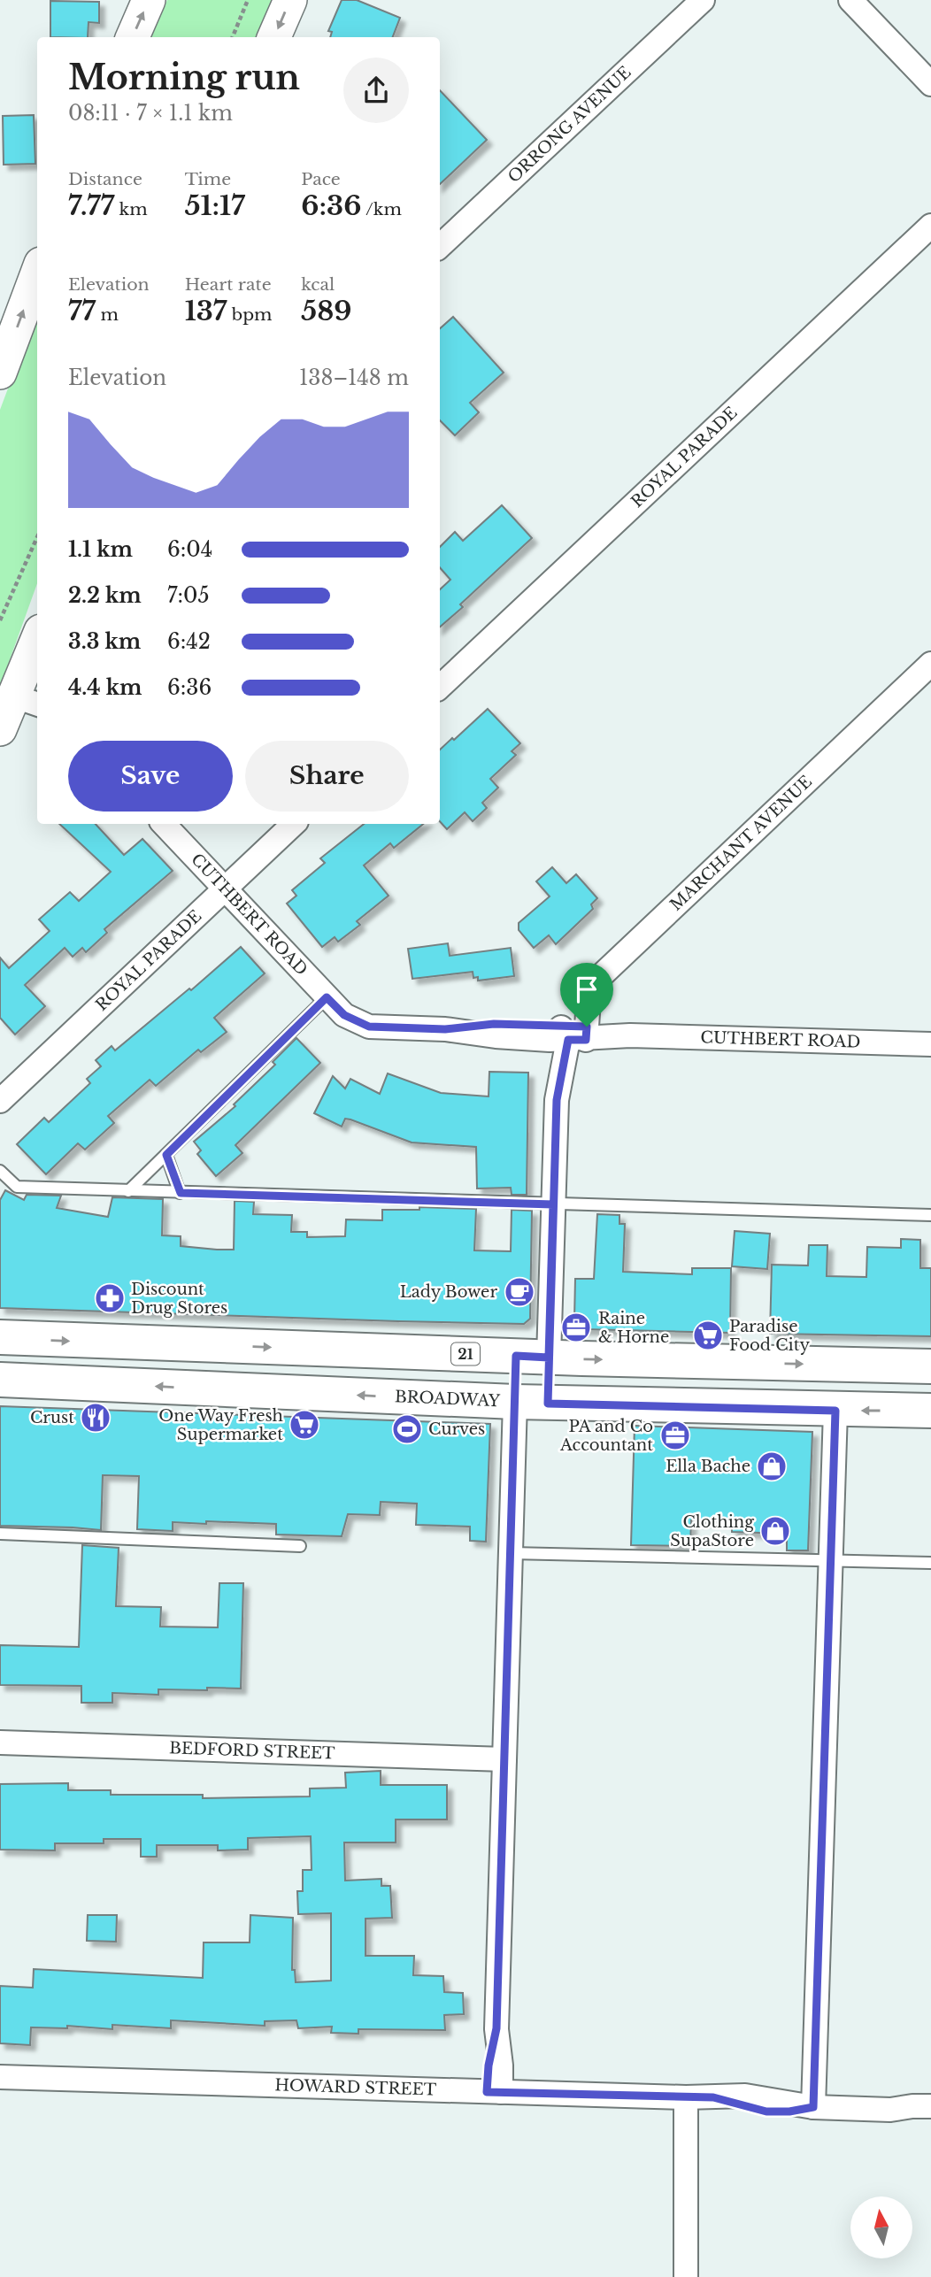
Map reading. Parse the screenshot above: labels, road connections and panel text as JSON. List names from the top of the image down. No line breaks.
{"streets":{"main road":["21","BROADWAY"],"street":["ORRONG AVENUE","ROYAL PARADE","MARCHANT AVENUE","CUTHBERT ROAD","BEDFORD STREET","HOWARD STREET"]},"crossings":[["ROYAL PARADE","CUTHBERT ROAD"],["MARCHANT AVENUE","CUTHBERT ROAD"],["MARCHANT AVENUE","21"]],"places":{"cafe":["Lady Bower"],"pharmacy":["Discount Drug Stores"],"office":["Raine & Horne","PA and Co Accountant"],"supermarket":["Paradise Food City","One Way Fresh Supermarket"],"restaurant":["Crust"],"sports":["Curves"],"shop":["Ella Bache","Clothing SupaStore"]},"north":"top","page":{"heading":["Morning run","08:11 · 7 × 1.1 km"],"stats":[["Distance","7.77 km"],["Time","51:17"],["Pace","6:36 /km"],["Elevation","77 m"],["Heart rate","137 bpm"],["kcal","589"]],"chart":["Elevation","138–148 m"],"list":[{"name":"1.1 km","note":"6:04"},{"name":"2.2 km","note":"7:05"},{"name":"3.3 km","note":"6:42"},{"name":"4.4 km","note":"6:36"}],"buttons":["Save","Share"]}}
